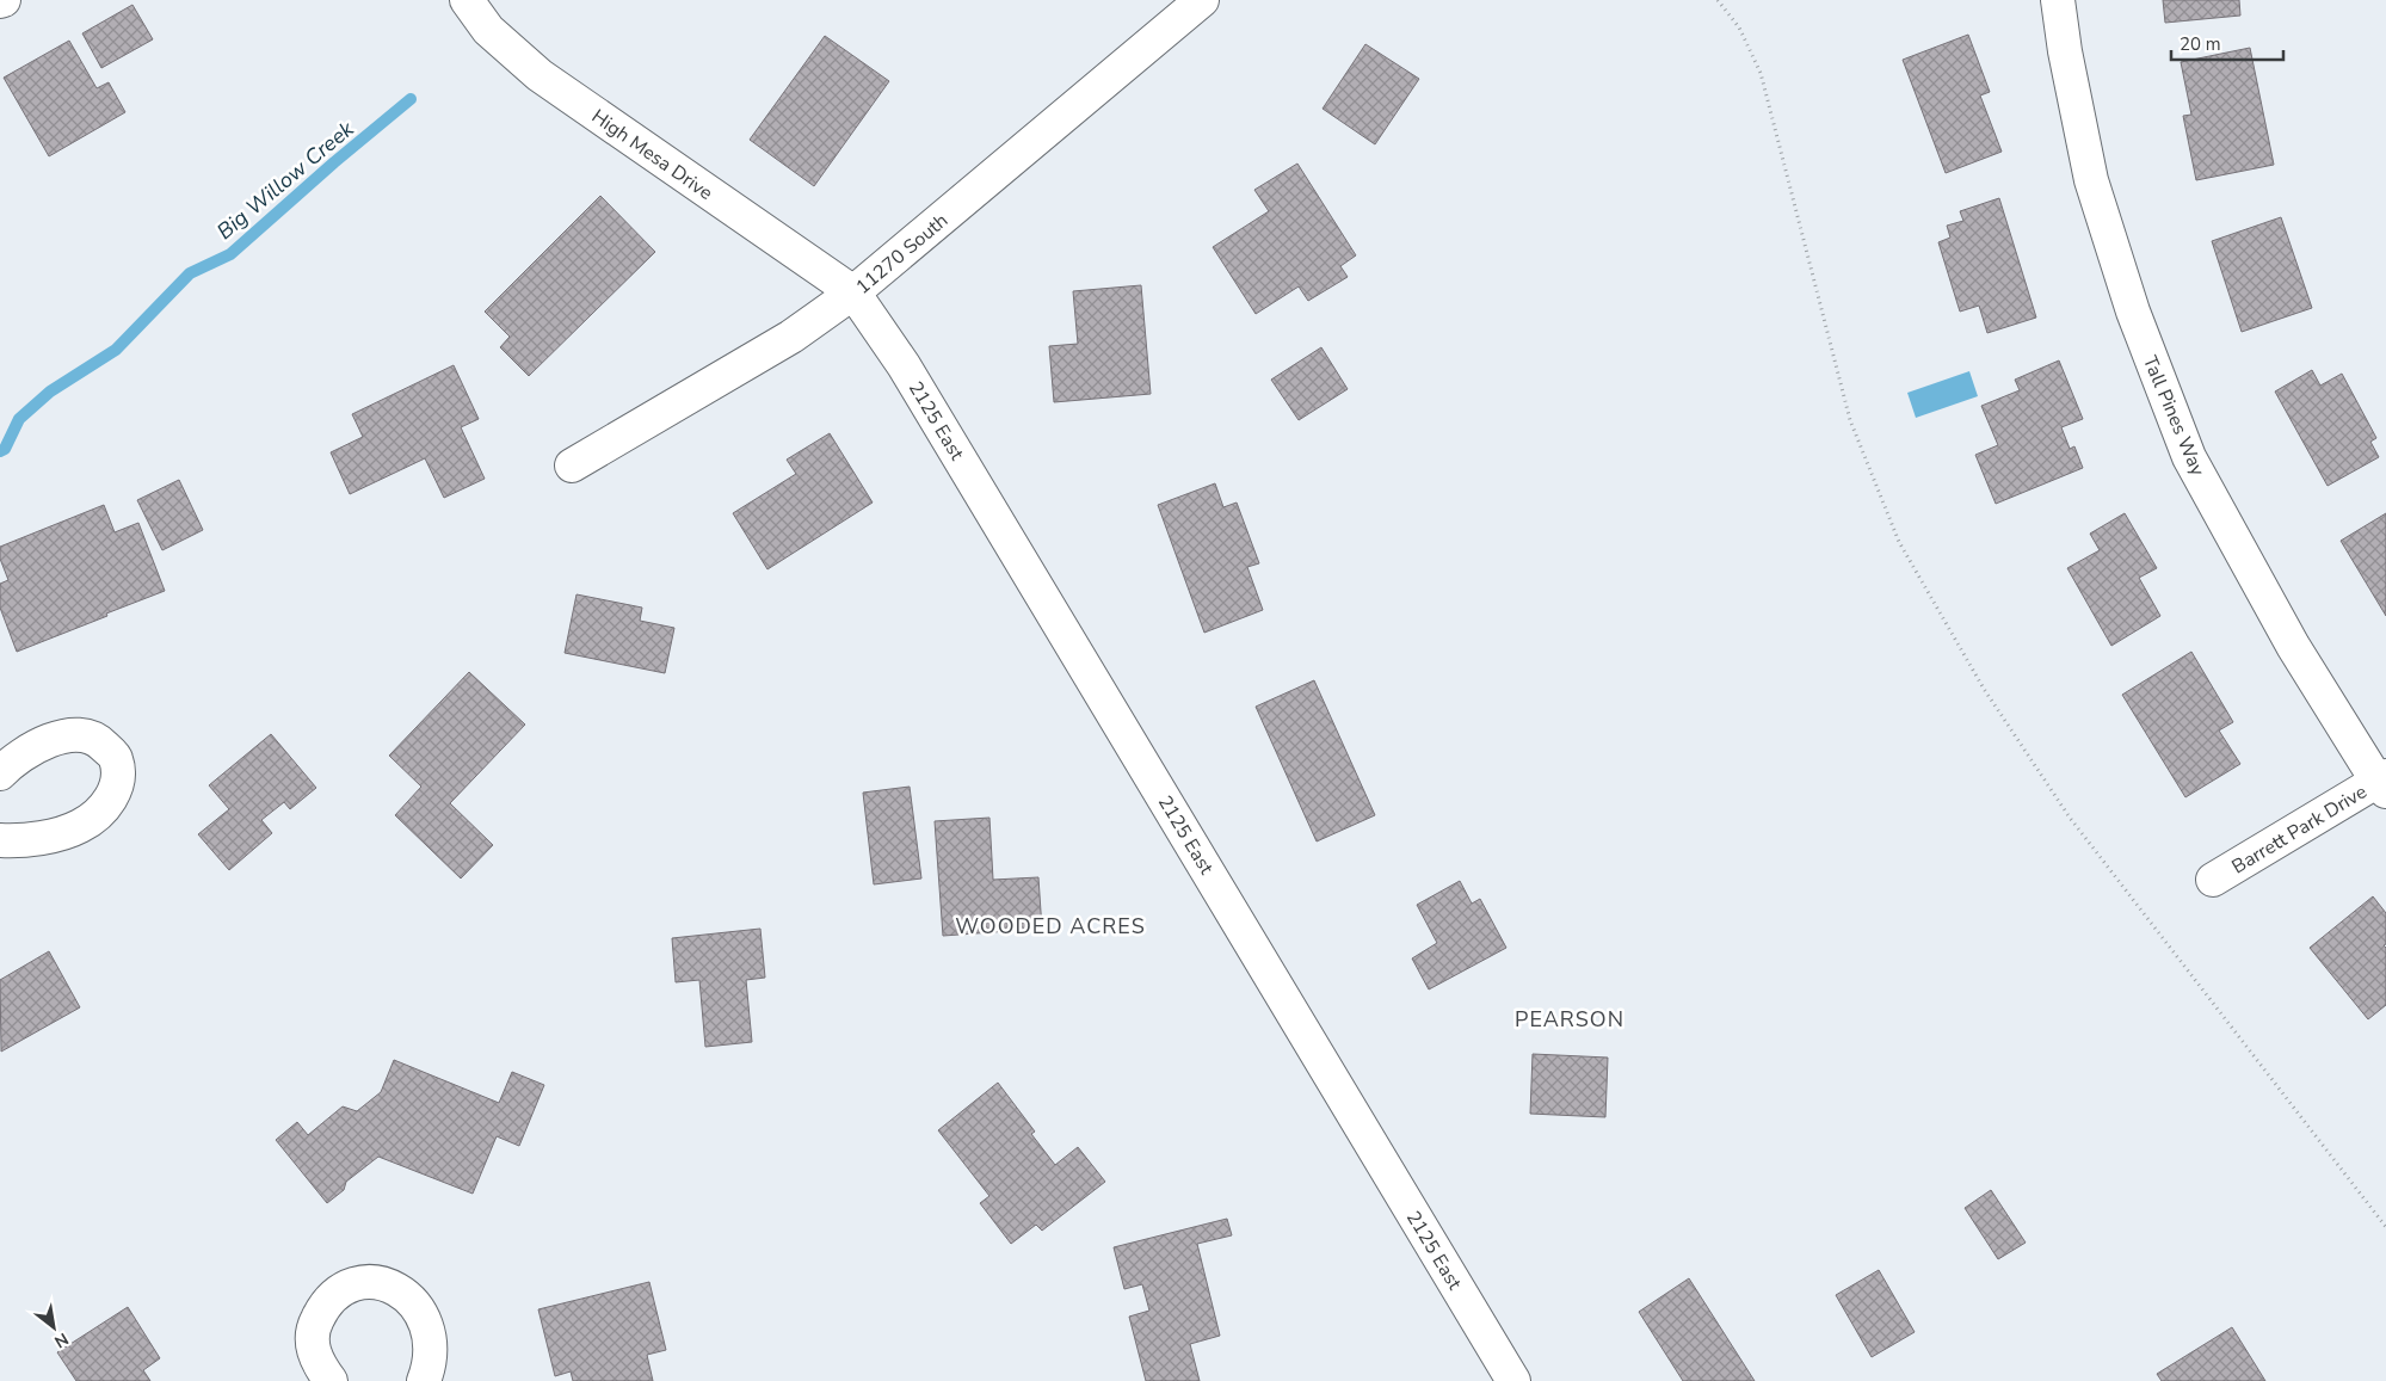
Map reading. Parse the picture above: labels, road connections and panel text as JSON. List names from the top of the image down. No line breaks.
{"streets":{"street":["High Mesa Drive","11270 South","Tall Pines Way","2125 East","Barrett Park Drive"]},"crossings":[["High Mesa Drive","11270 South"],["High Mesa Drive","2125 East"],["11270 South","2125 East"],["Tall Pines Way","Barrett Park Drive"]],"districts":["WOODED ACRES","PEARSON"],"water":["Big Willow Creek"],"scale_bar":"20 m","north":"bottom right"}
